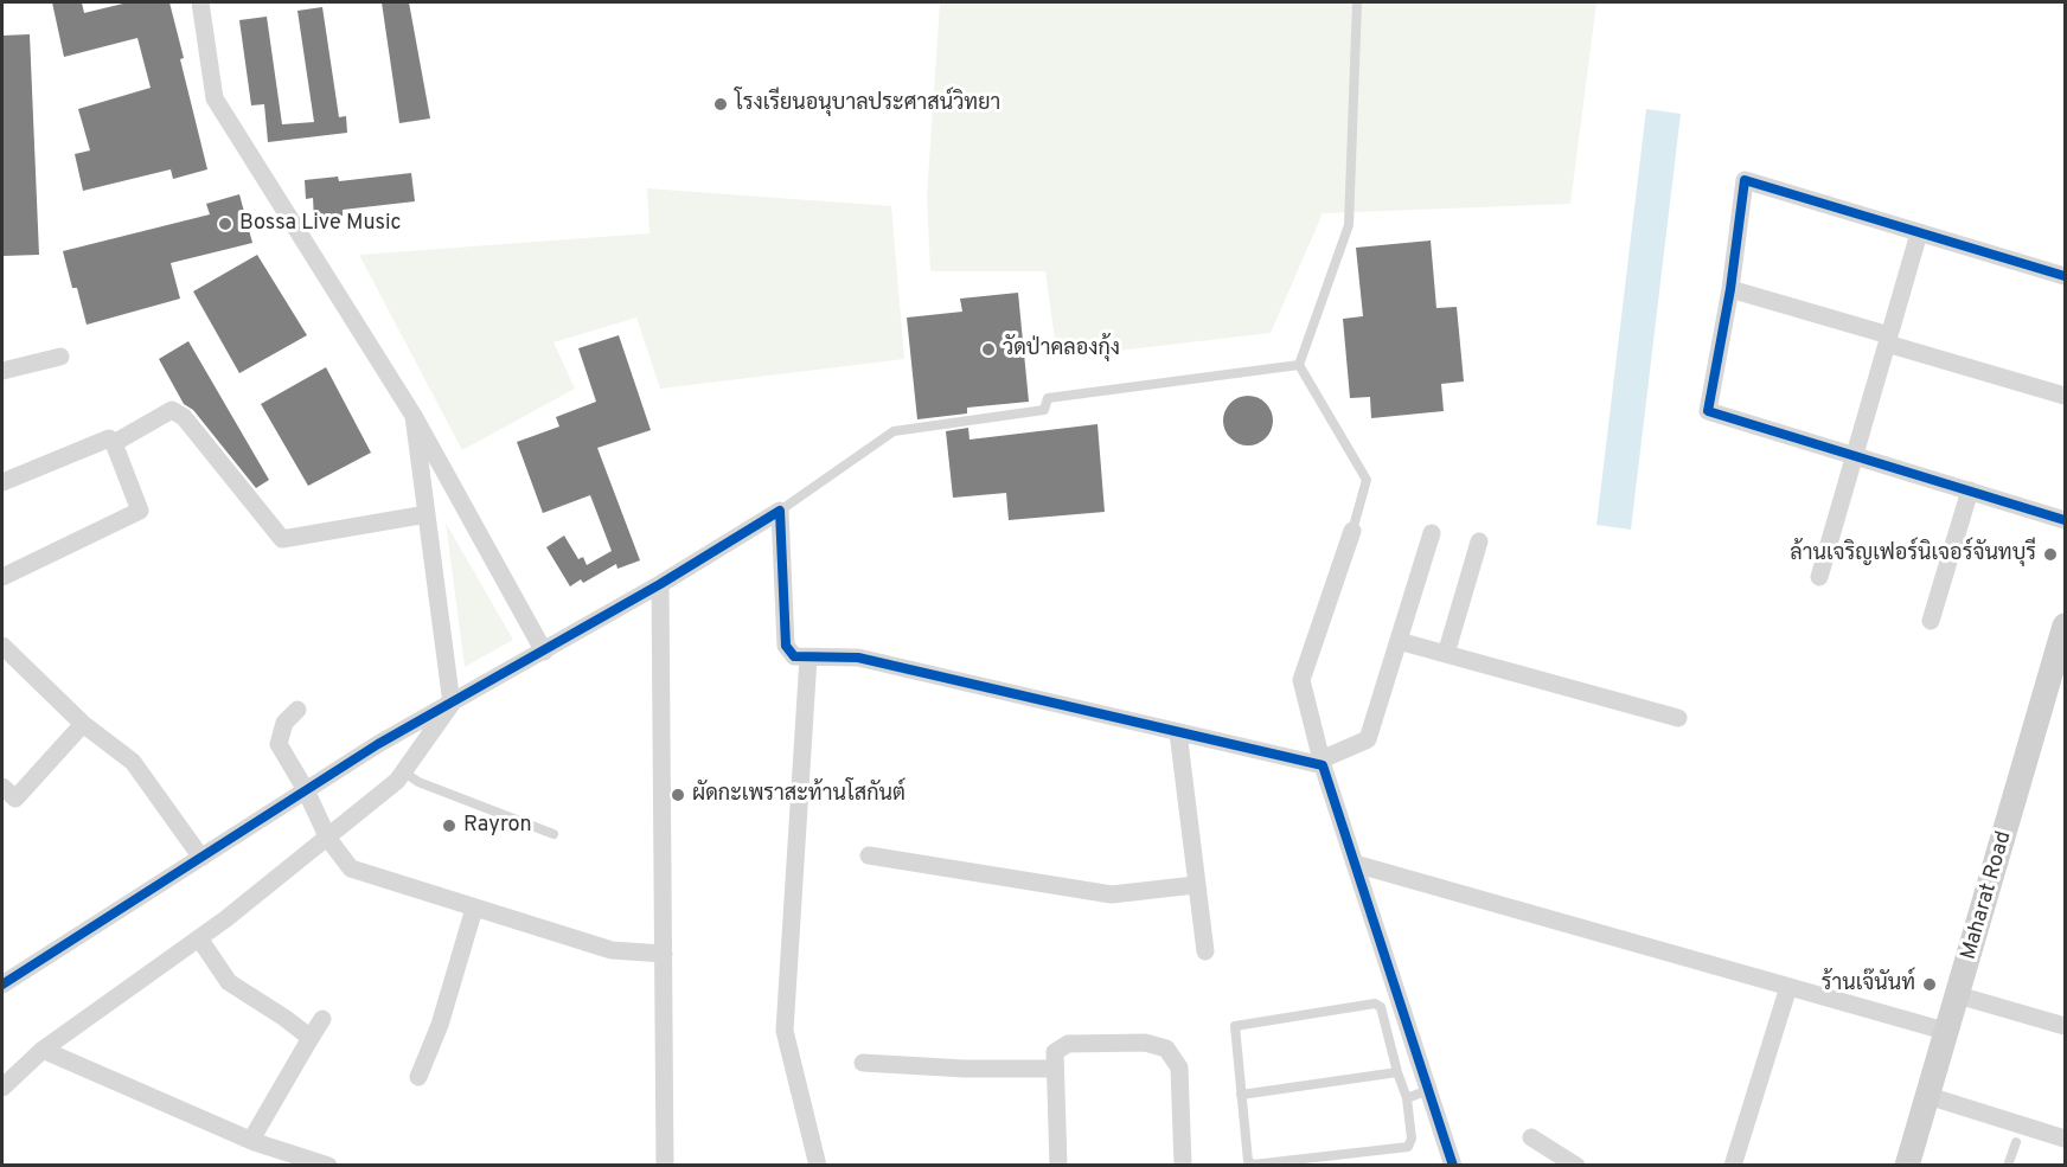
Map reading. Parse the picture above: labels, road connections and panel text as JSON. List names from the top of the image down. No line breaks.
{"streets":{"street":["Maharat Road"]},"places":["โรงเรียนอนุบาลประศาสน์วิทยา","Bossa Live Music","วัดป่าคลองกุ้ง","ล้านเจริญเฟอร์นิเจอร์จันทบุรี","ผัดกะเพราสะท้านโสกันต์","Rayron","ร้านเจ๊นันท์"]}
